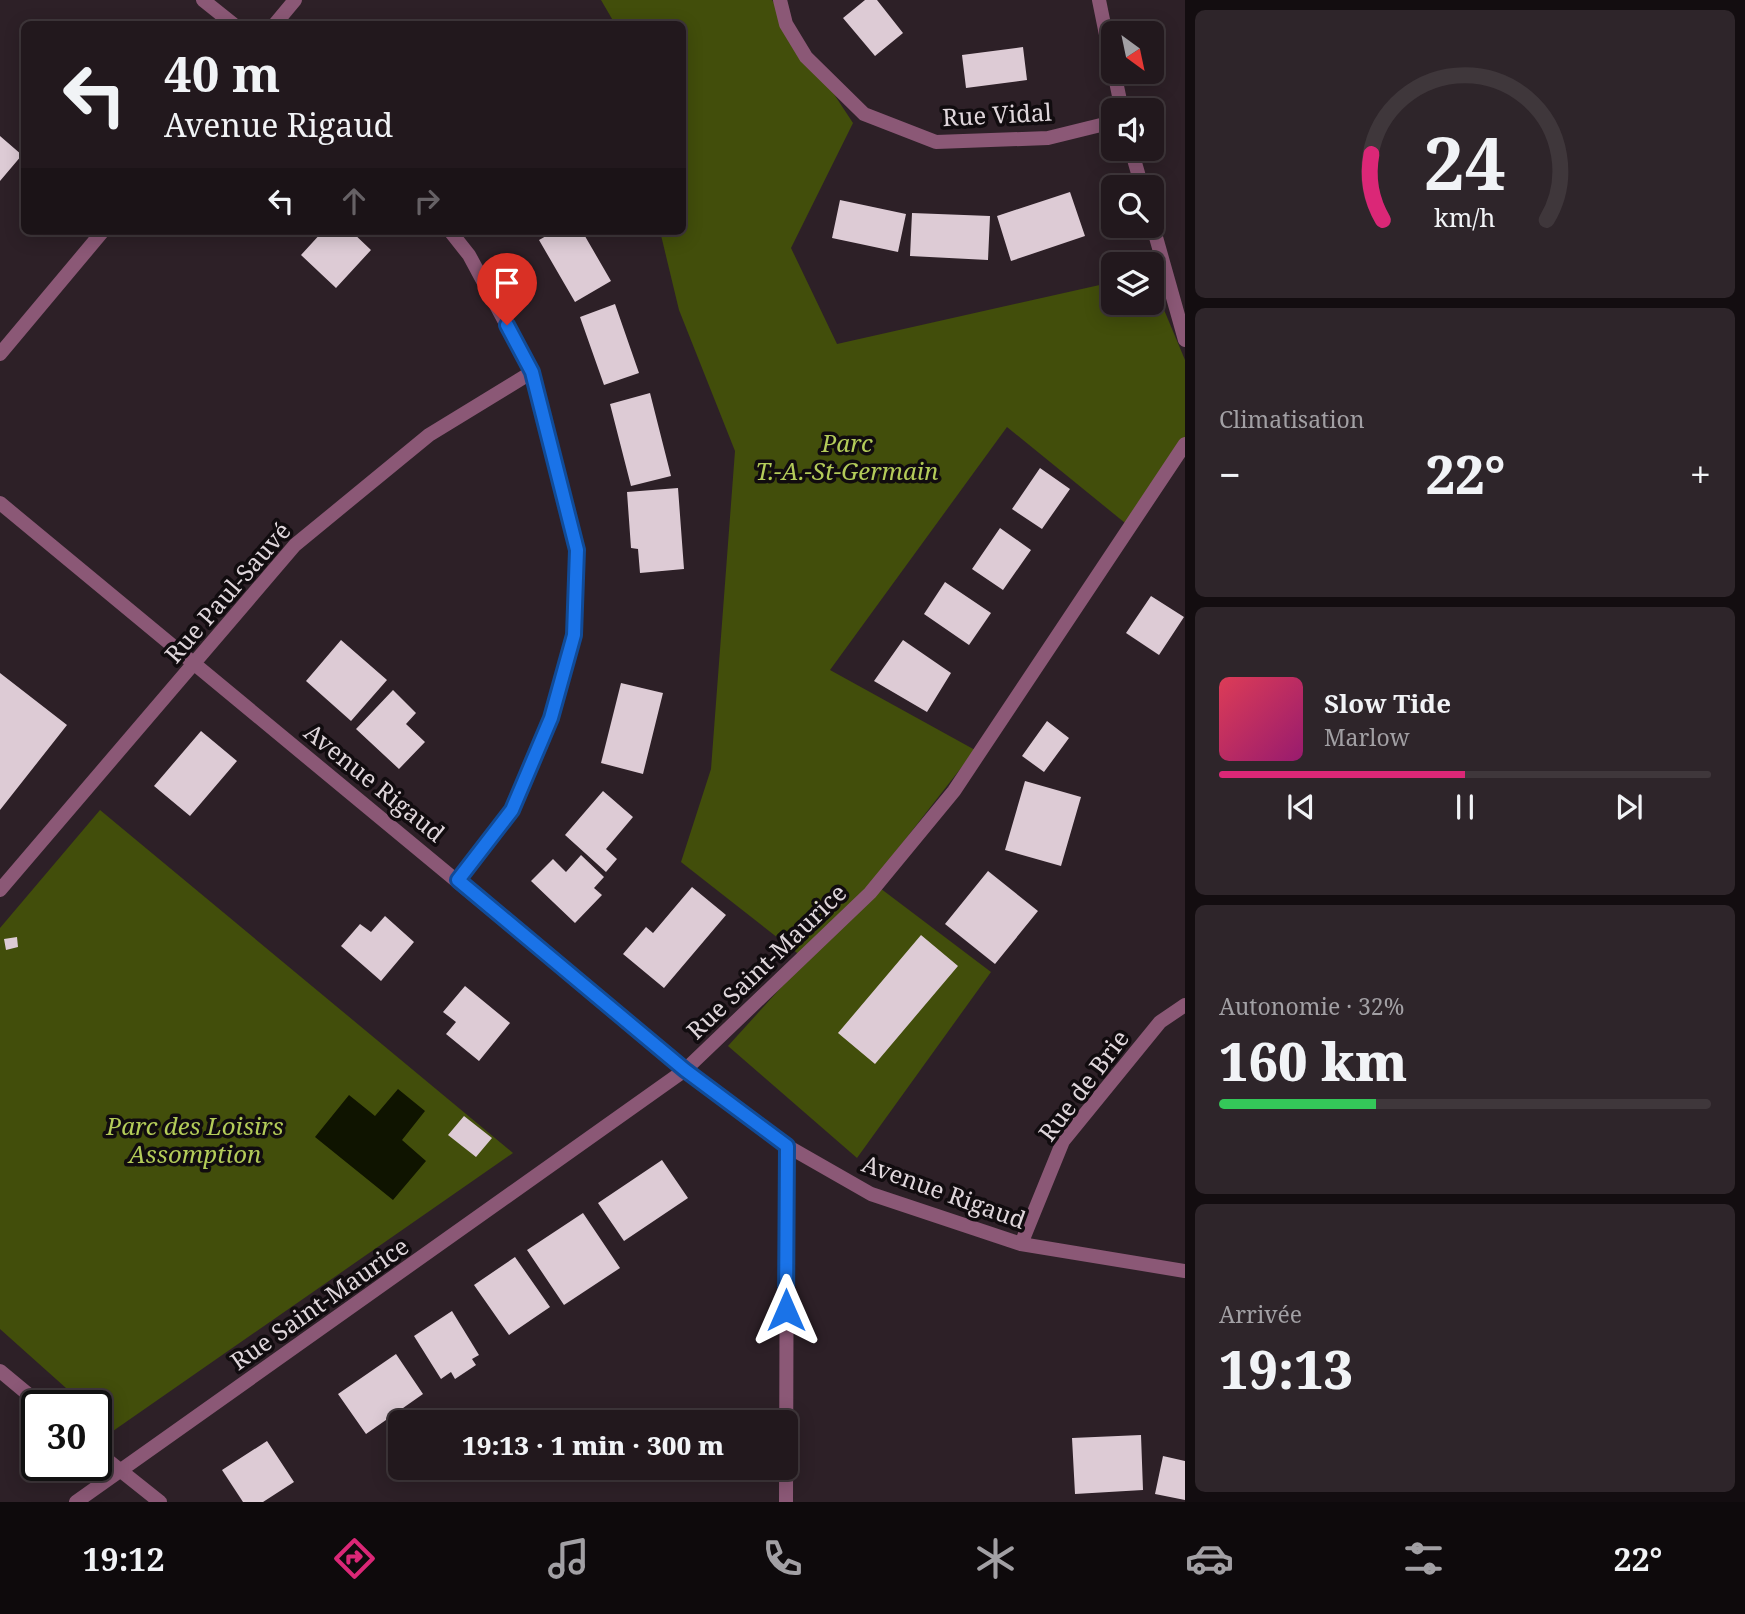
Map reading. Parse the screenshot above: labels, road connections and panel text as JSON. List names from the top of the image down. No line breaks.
{"streets":{"street":["Rue Vidal","Rue Paul-Sauvé","Avenue Rigaud","Rue Saint-Maurice","Rue de Brie"]},"crossings":[["Rue Paul-Sauvé","Avenue Rigaud"],["Avenue Rigaud","Rue Saint-Maurice"],["Avenue Rigaud","Rue de Brie"]],"parks":["Parc T.-A.-St-Germain","Parc des Loisirs Assomption"],"north":"bottom right","page":{"turn":["40 m","Avenue Rigaud"],"tile":["Climatisation",["Autonomie · 32%","160 km"],["Arrivée","19:13"]],"heat":["−","22°","+"],"song":["Slow Tide","Marlow"],"limit":"30","trip":"19:13 · 1 min · 300 m","tabs":["19:12","22°"],"gauge":["24","km/h"]}}
